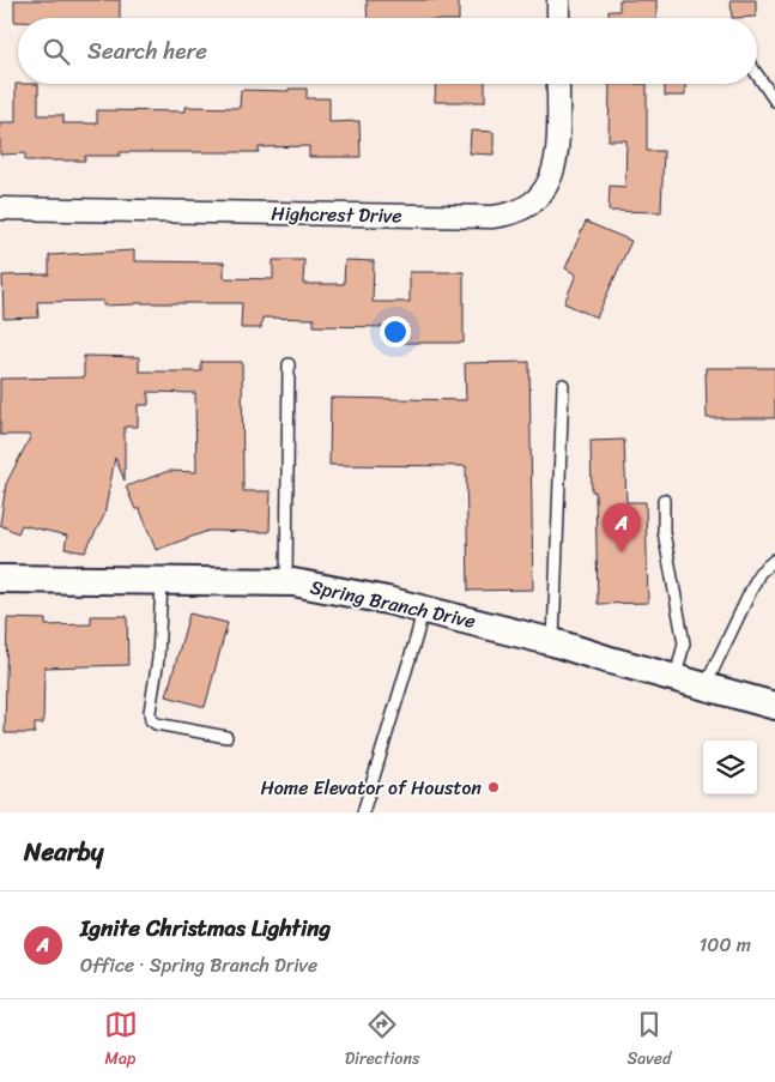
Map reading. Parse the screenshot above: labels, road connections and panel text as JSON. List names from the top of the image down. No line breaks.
{"streets":{"street":["Highcrest Drive","Spring Branch Drive"]},"places":["Home Elevator of Houston"],"page":{"search":"Search here","pins":"A","heading":"Nearby","list":[{"mark":"A","name":"Ignite Christmas Lighting","note":"Office · Spring Branch Drive","value":"100 m"}],"nav":["Map","Directions","Saved"]}}
